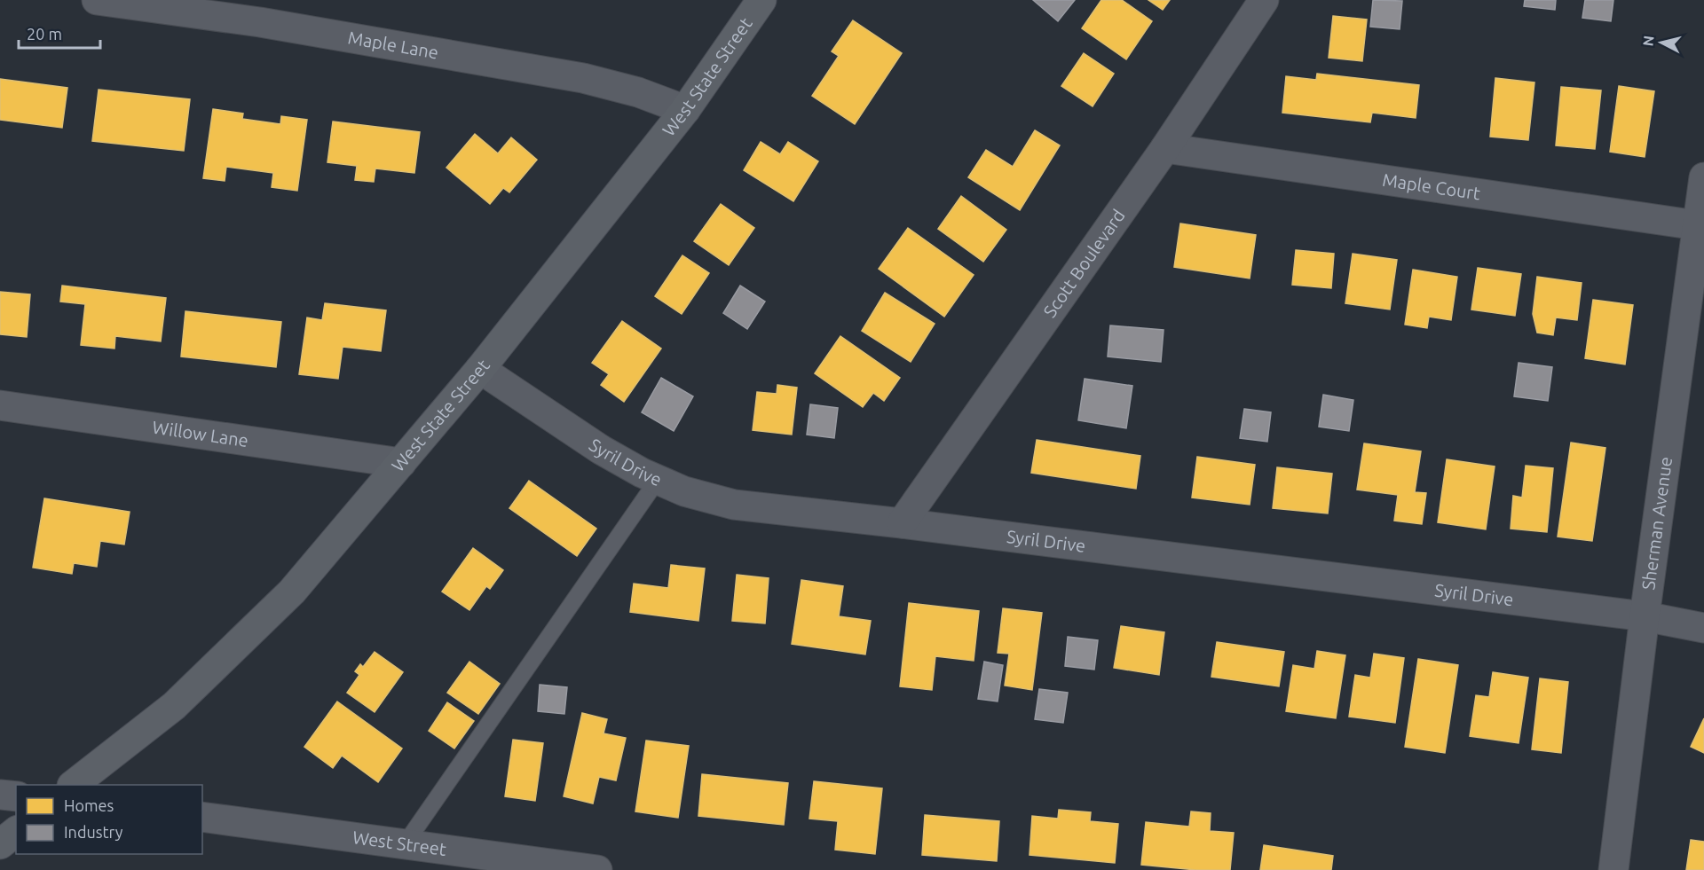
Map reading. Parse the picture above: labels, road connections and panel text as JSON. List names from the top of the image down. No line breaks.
{"streets":{"main road":["West State Street"],"street":["Maple Lane","Maple Court","Scott Boulevard","Willow Lane","Syril Drive","Sherman Avenue","West Street"]},"crossings":[["Maple Lane","West State Street"],["West State Street","Willow Lane"],["West State Street","Syril Drive"],["Maple Court","Scott Boulevard"],["Maple Court","Sherman Avenue"],["Scott Boulevard","Syril Drive"],["Syril Drive","Sherman Avenue"]],"legend":["Homes","Industry"],"scale_bar":"20 m","north":"left"}
